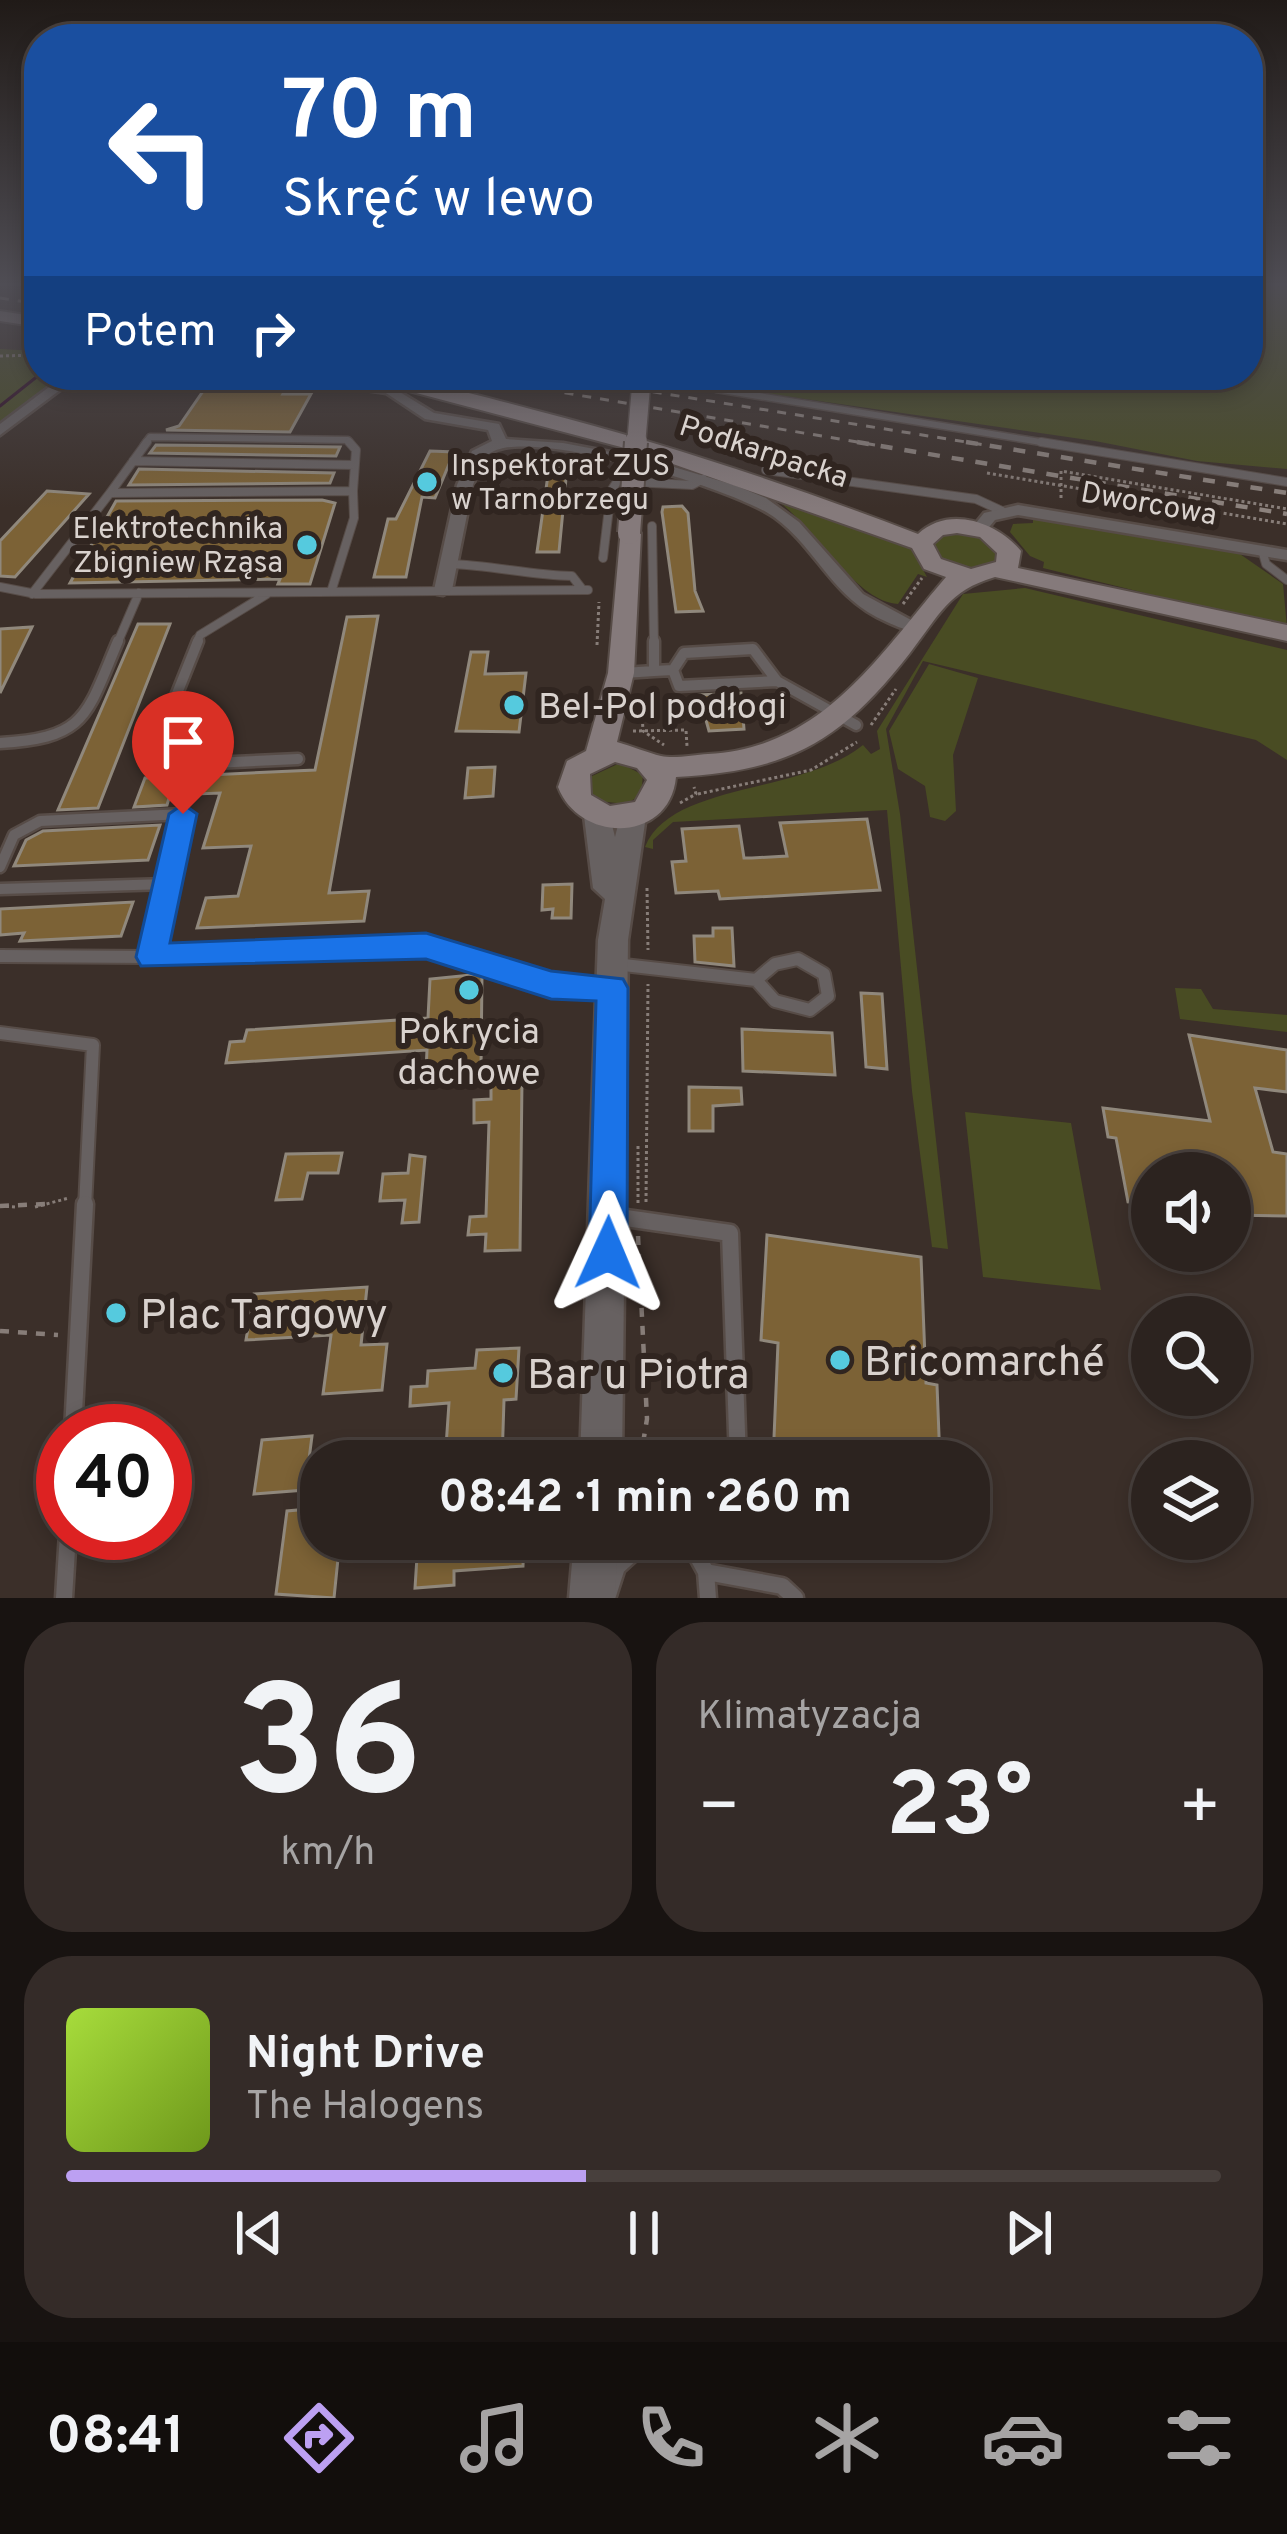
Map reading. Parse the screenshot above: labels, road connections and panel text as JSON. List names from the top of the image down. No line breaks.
{"streets":{"main road":["Podkarpacka"],"street":["Dworcowa"]},"places":["Inspektorat ZUS w Tarnobrzegu","Elektrotechnika Zbigniew Rząsa","Bel-Pol podłogi","Pokrycia dachowe","Plac Targowy","Bricomarché","Bar u Piotra"],"page":{"turn":["70 m","Skręć w lewo"],"then":"Potem","limit":"40","trip":"08:42 · 1 min · 260 m","tile":[["36","km/h"],"Klimatyzacja"],"heat":["−","23°","+"],"song":["Night Drive","The Halogens"],"tabs":"08:41"}}
